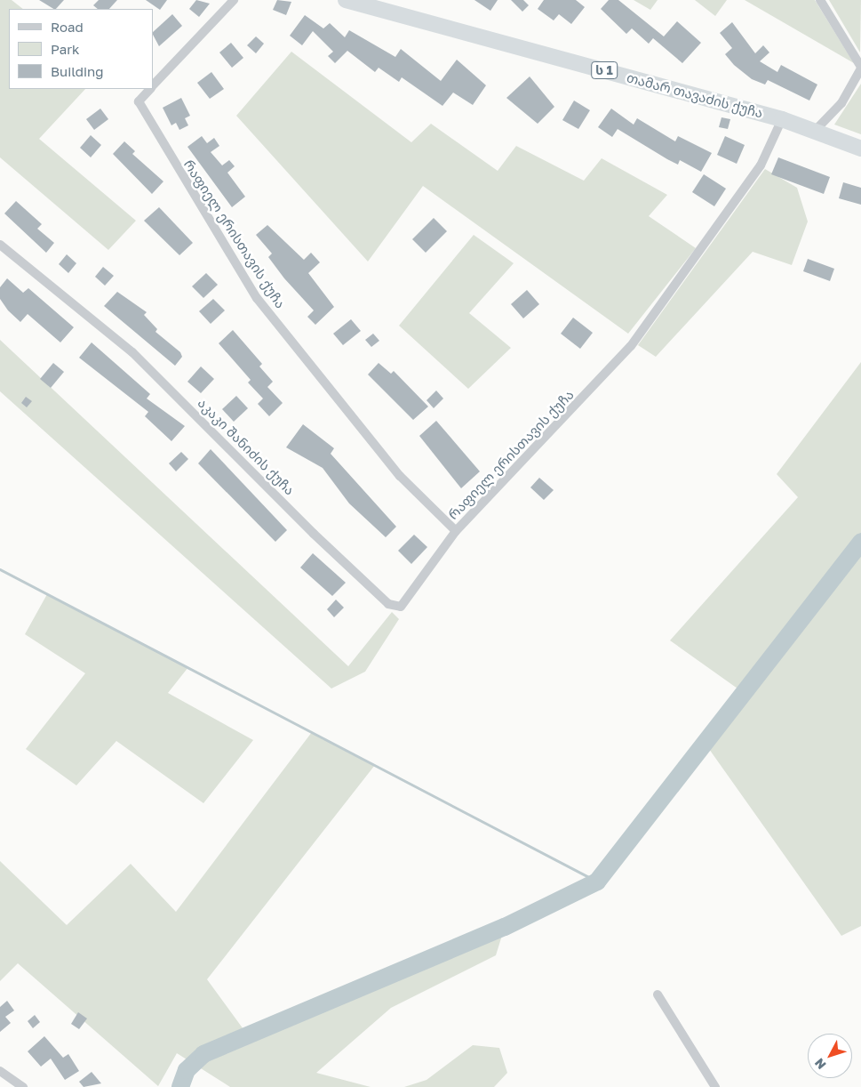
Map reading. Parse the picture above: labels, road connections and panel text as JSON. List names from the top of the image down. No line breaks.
{"streets":{"highway":["ს 1","თამარ თავაძის ქუჩა"],"street":["რაფიელ ერისთავის ქუჩა","აკაკი შანიძის ქუჩა"]},"crossings":[["თამარ თავაძის ქუჩა","რაფიელ ერისთავის ქუჩა"],["რაფიელ ერისთავის ქუჩა","აკაკი შანიძის ქუჩა"]],"legend":["Road","Park","Building"],"north":"bottom left"}
